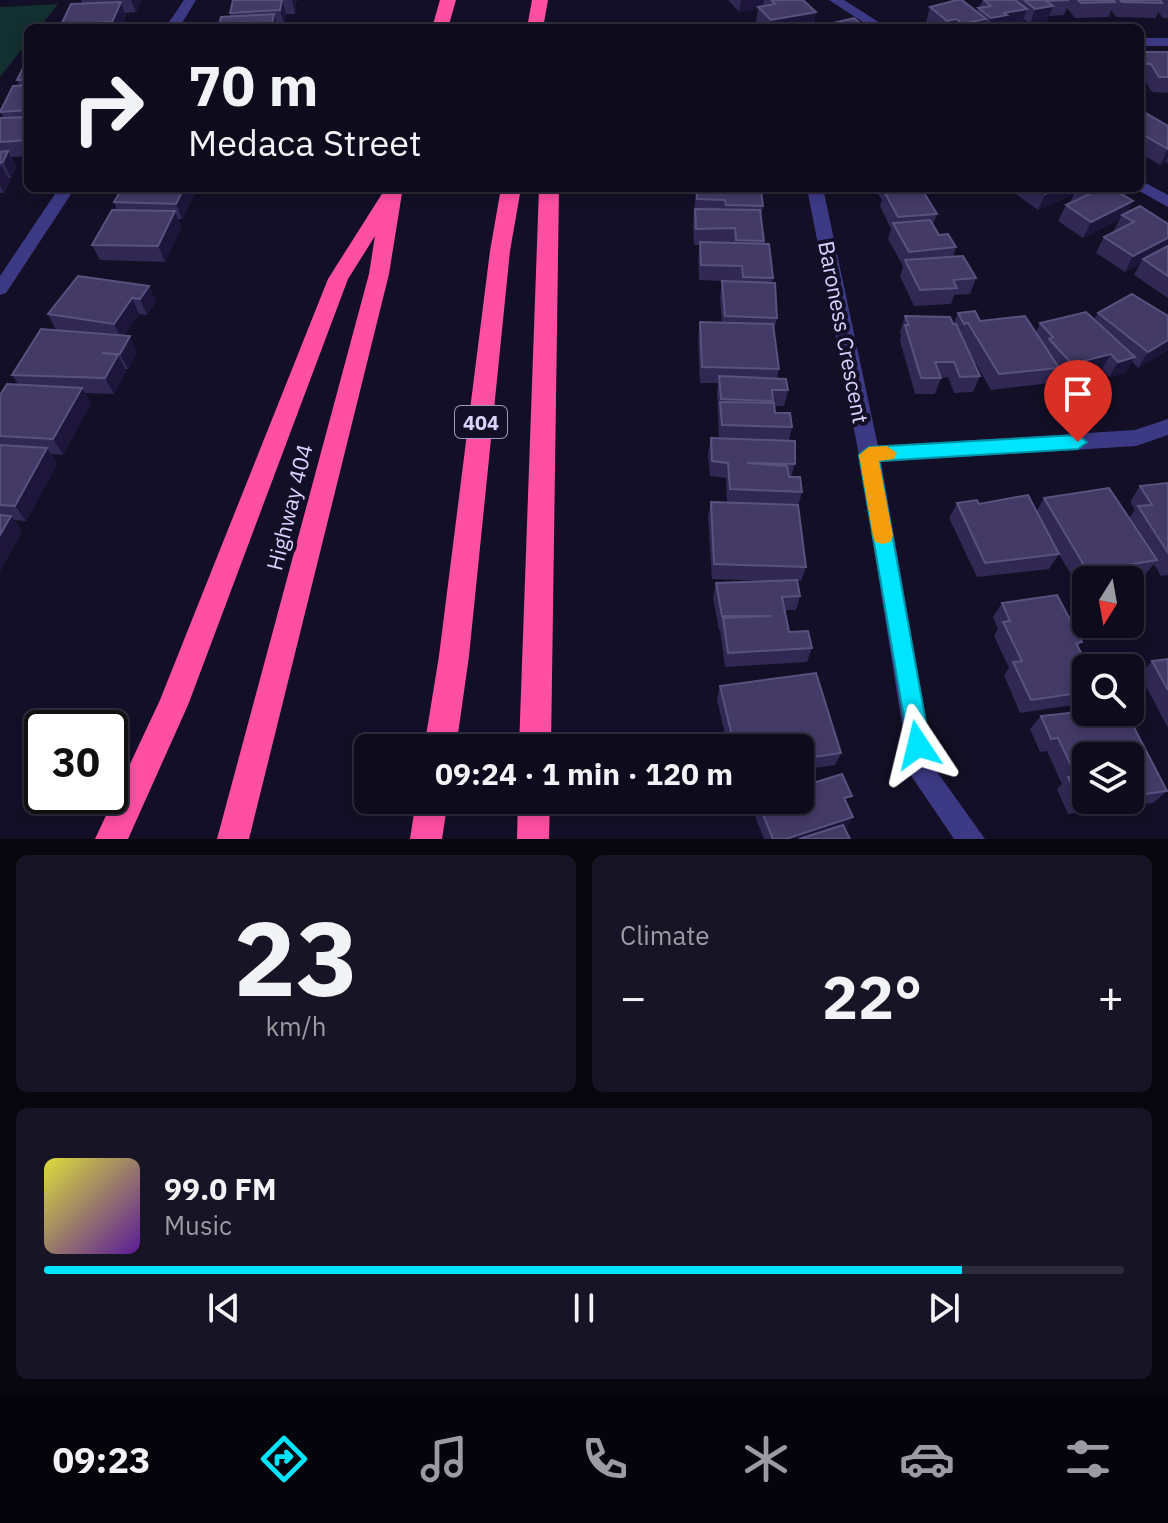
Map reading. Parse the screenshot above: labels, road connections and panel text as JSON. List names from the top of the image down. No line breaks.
{"streets":{"highway":["404","Highway 404"],"street":["Baroness Crescent"]},"north":"bottom","page":{"turn":["70 m","Medaca Street"],"limit":"30","trip":"09:24 · 1 min · 120 m","tile":[["23","km/h"],"Climate"],"heat":["−","22°","+"],"song":["99.0 FM","Music"],"tabs":"09:23"}}
